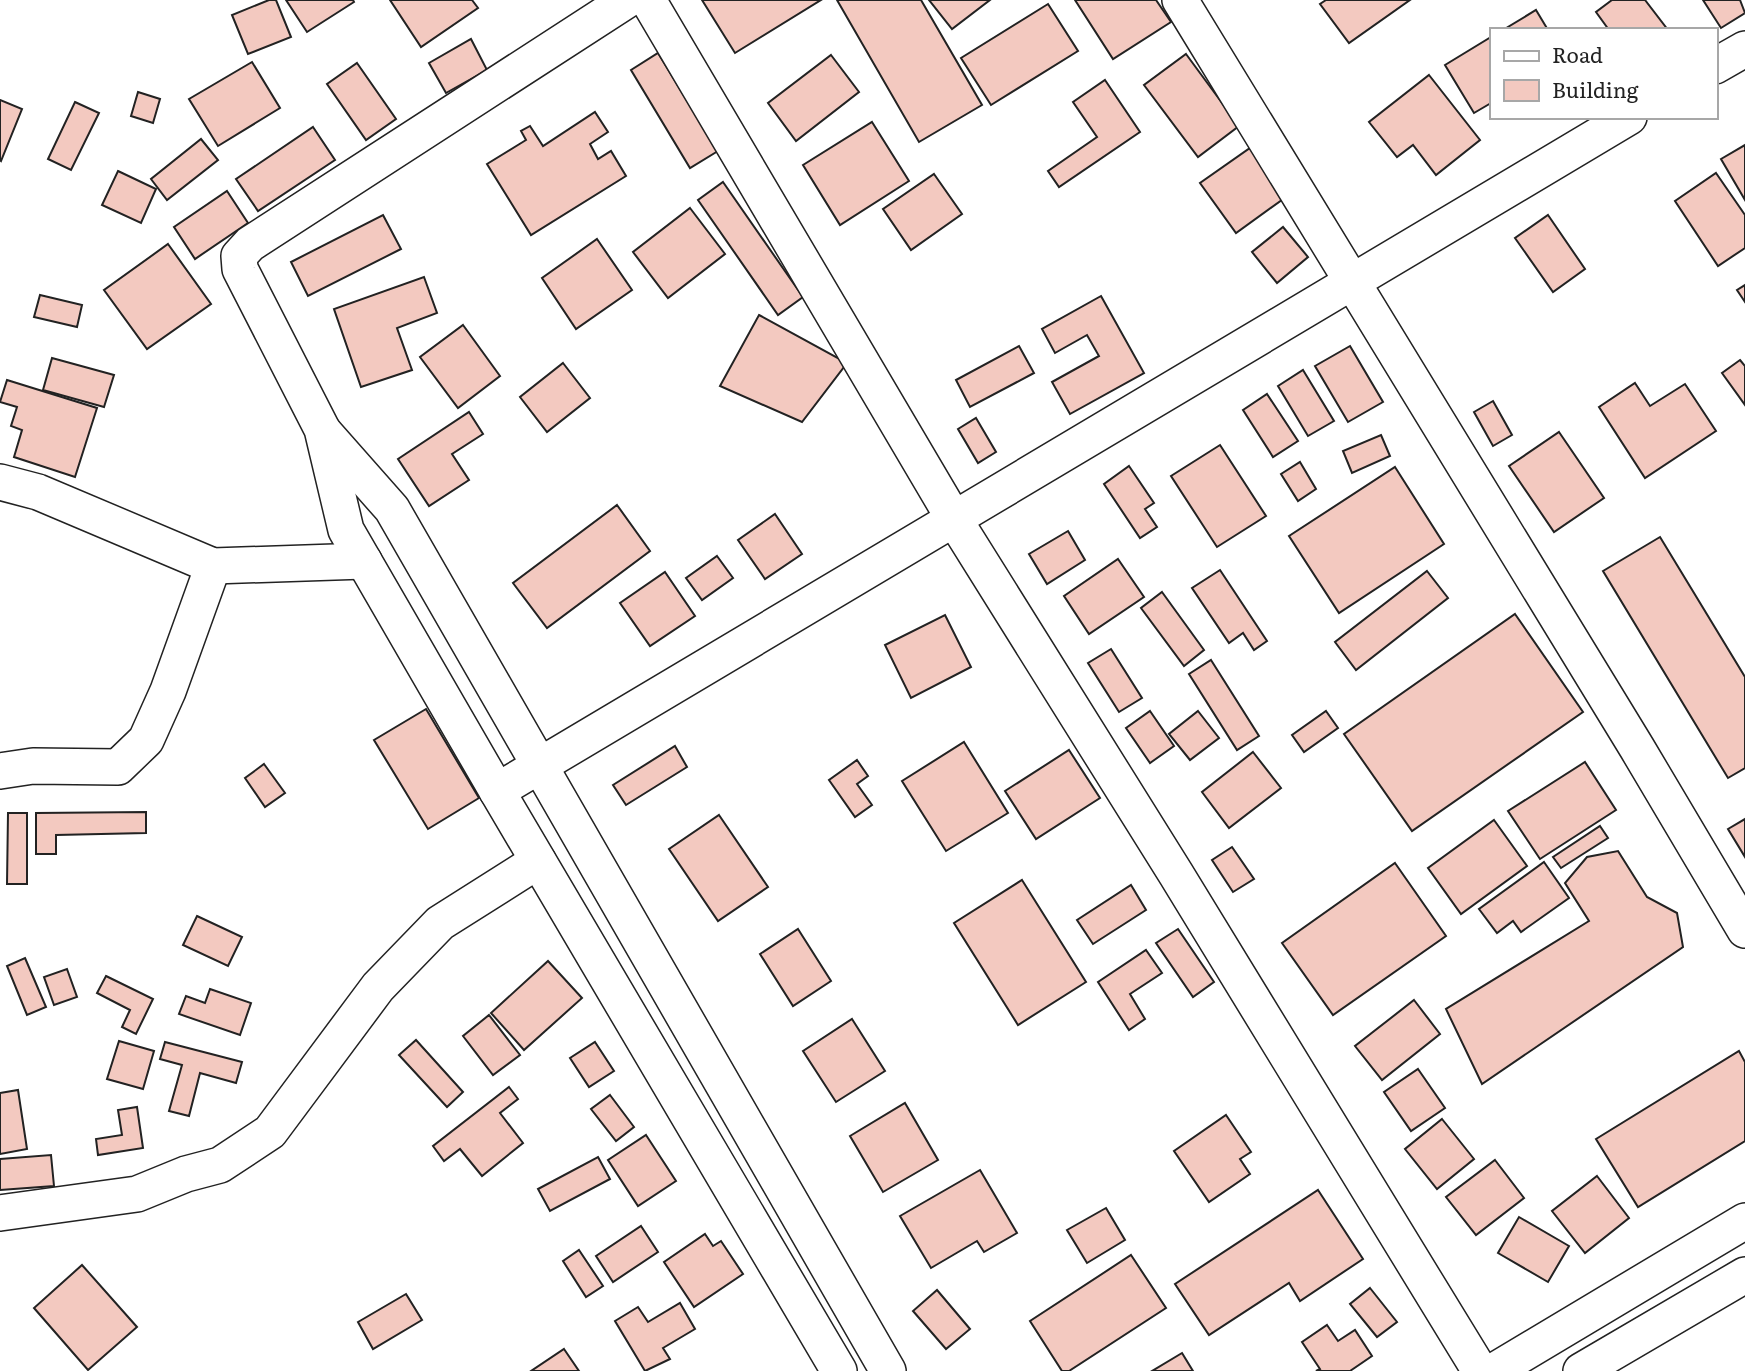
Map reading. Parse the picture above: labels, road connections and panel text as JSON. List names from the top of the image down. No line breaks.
{"legend":["Road","Building"]}
